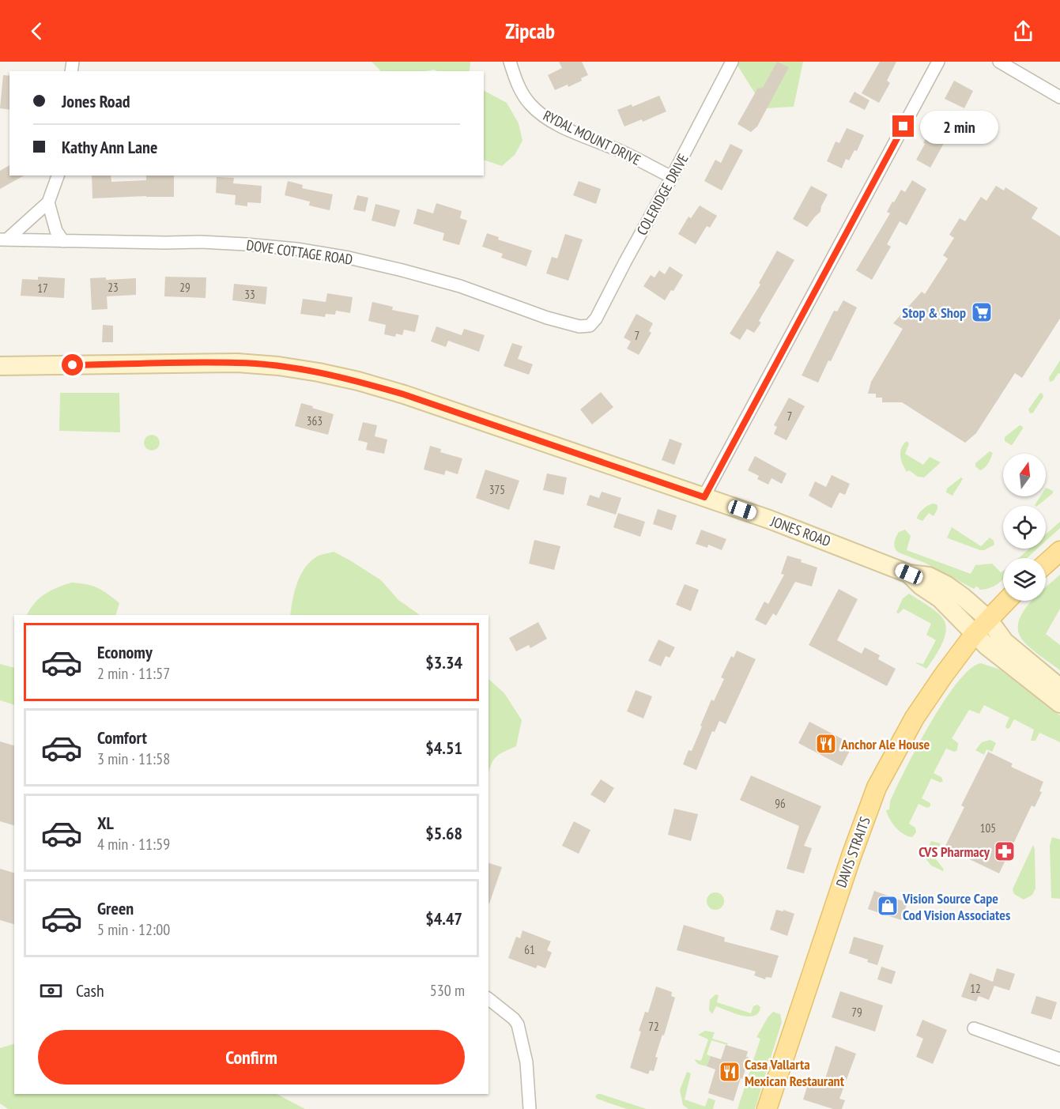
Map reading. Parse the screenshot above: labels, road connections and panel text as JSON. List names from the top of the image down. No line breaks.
{"streets":{"main road":["JONES ROAD","DAVIS STRAITS"],"street":["RYDAL MOUNT DRIVE","COLERIDGE DRIVE","DOVE COTTAGE ROAD"]},"crossings":[["RYDAL MOUNT DRIVE","COLERIDGE DRIVE"],["COLERIDGE DRIVE","DOVE COTTAGE ROAD"],["JONES ROAD","DAVIS STRAITS"]],"places":{"supermarket":["Stop & Shop"],"restaurant":["Anchor Ale House","Casa Vallarta Mexican Restaurant"],"pharmacy":["CVS Pharmacy"],"shop":["Vision Source Cape Cod Vision Associates"]},"house_numbers":["23","29","17","33","7","7","363","375","96","105","61","12","79","72"],"north":"top","page":{"header":"Zipcab","banner":["Jones Road","Kathy Ann Lane"],"bubble":"2 min","list":[{"name":"Economy","note":"2 min · 11:57","value":"$3.34"},{"name":"Comfort","note":"3 min · 11:58","value":"$4.51"},{"name":"XL","note":"4 min · 11:59","value":"$5.68"},{"name":"Green","note":"5 min · 12:00","value":"$4.47"}],"pay":["Cash","530 m"],"buttons":"Confirm"}}
